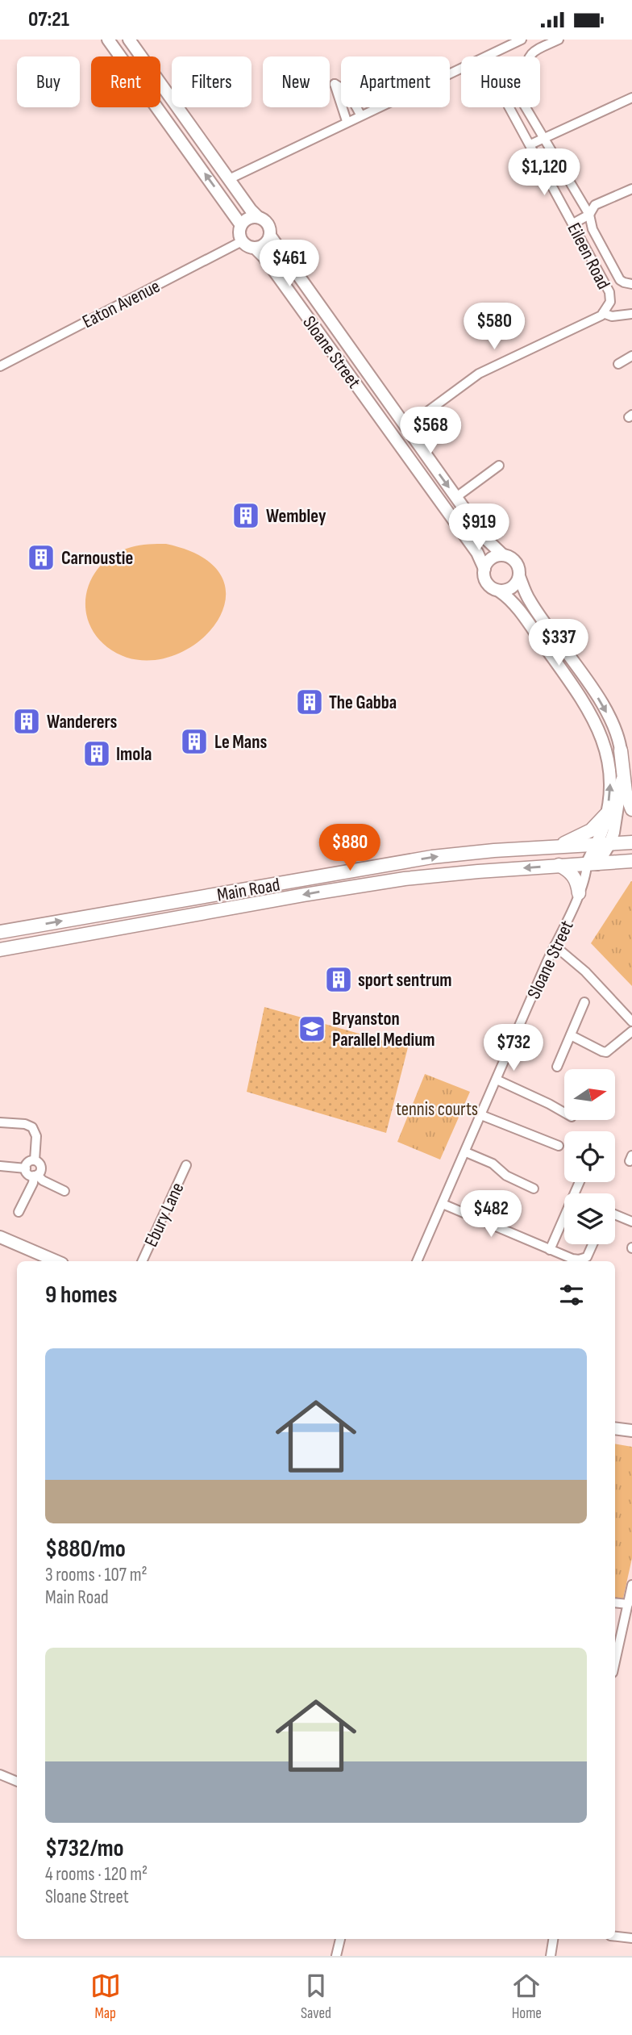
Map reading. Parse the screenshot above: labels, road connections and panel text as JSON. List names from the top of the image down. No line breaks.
{"streets":{"main road":["Main Road"],"street":["Eileen Road","Eaton Avenue","Sloane Street","Ebury Lane"]},"crossings":[["Eaton Avenue","Sloane Street"],["Sloane Street","Main Road"]],"parks":["tennis courts"],"places":{"building":["Wembley","Carnoustie","The Gabba","Wanderers","Le Mans","Imola","sport sentrum"],"school or university":["Bryanston Parallel Medium"]},"north":"right","page":{"status":"07:21","chip":["Buy","Rent","Filters","New","Apartment","House"],"price":["$1,120","$461","$580","$568","$919","$337","$880","$732","$482"],"heading":"9 homes","list":[{"name":"$880/mo","note":"3 rooms · 107 m² · Main Road"},{"name":"$732/mo","note":"4 rooms · 120 m² · Sloane Street"}],"tabs":["Map","Saved","Home"]}}
